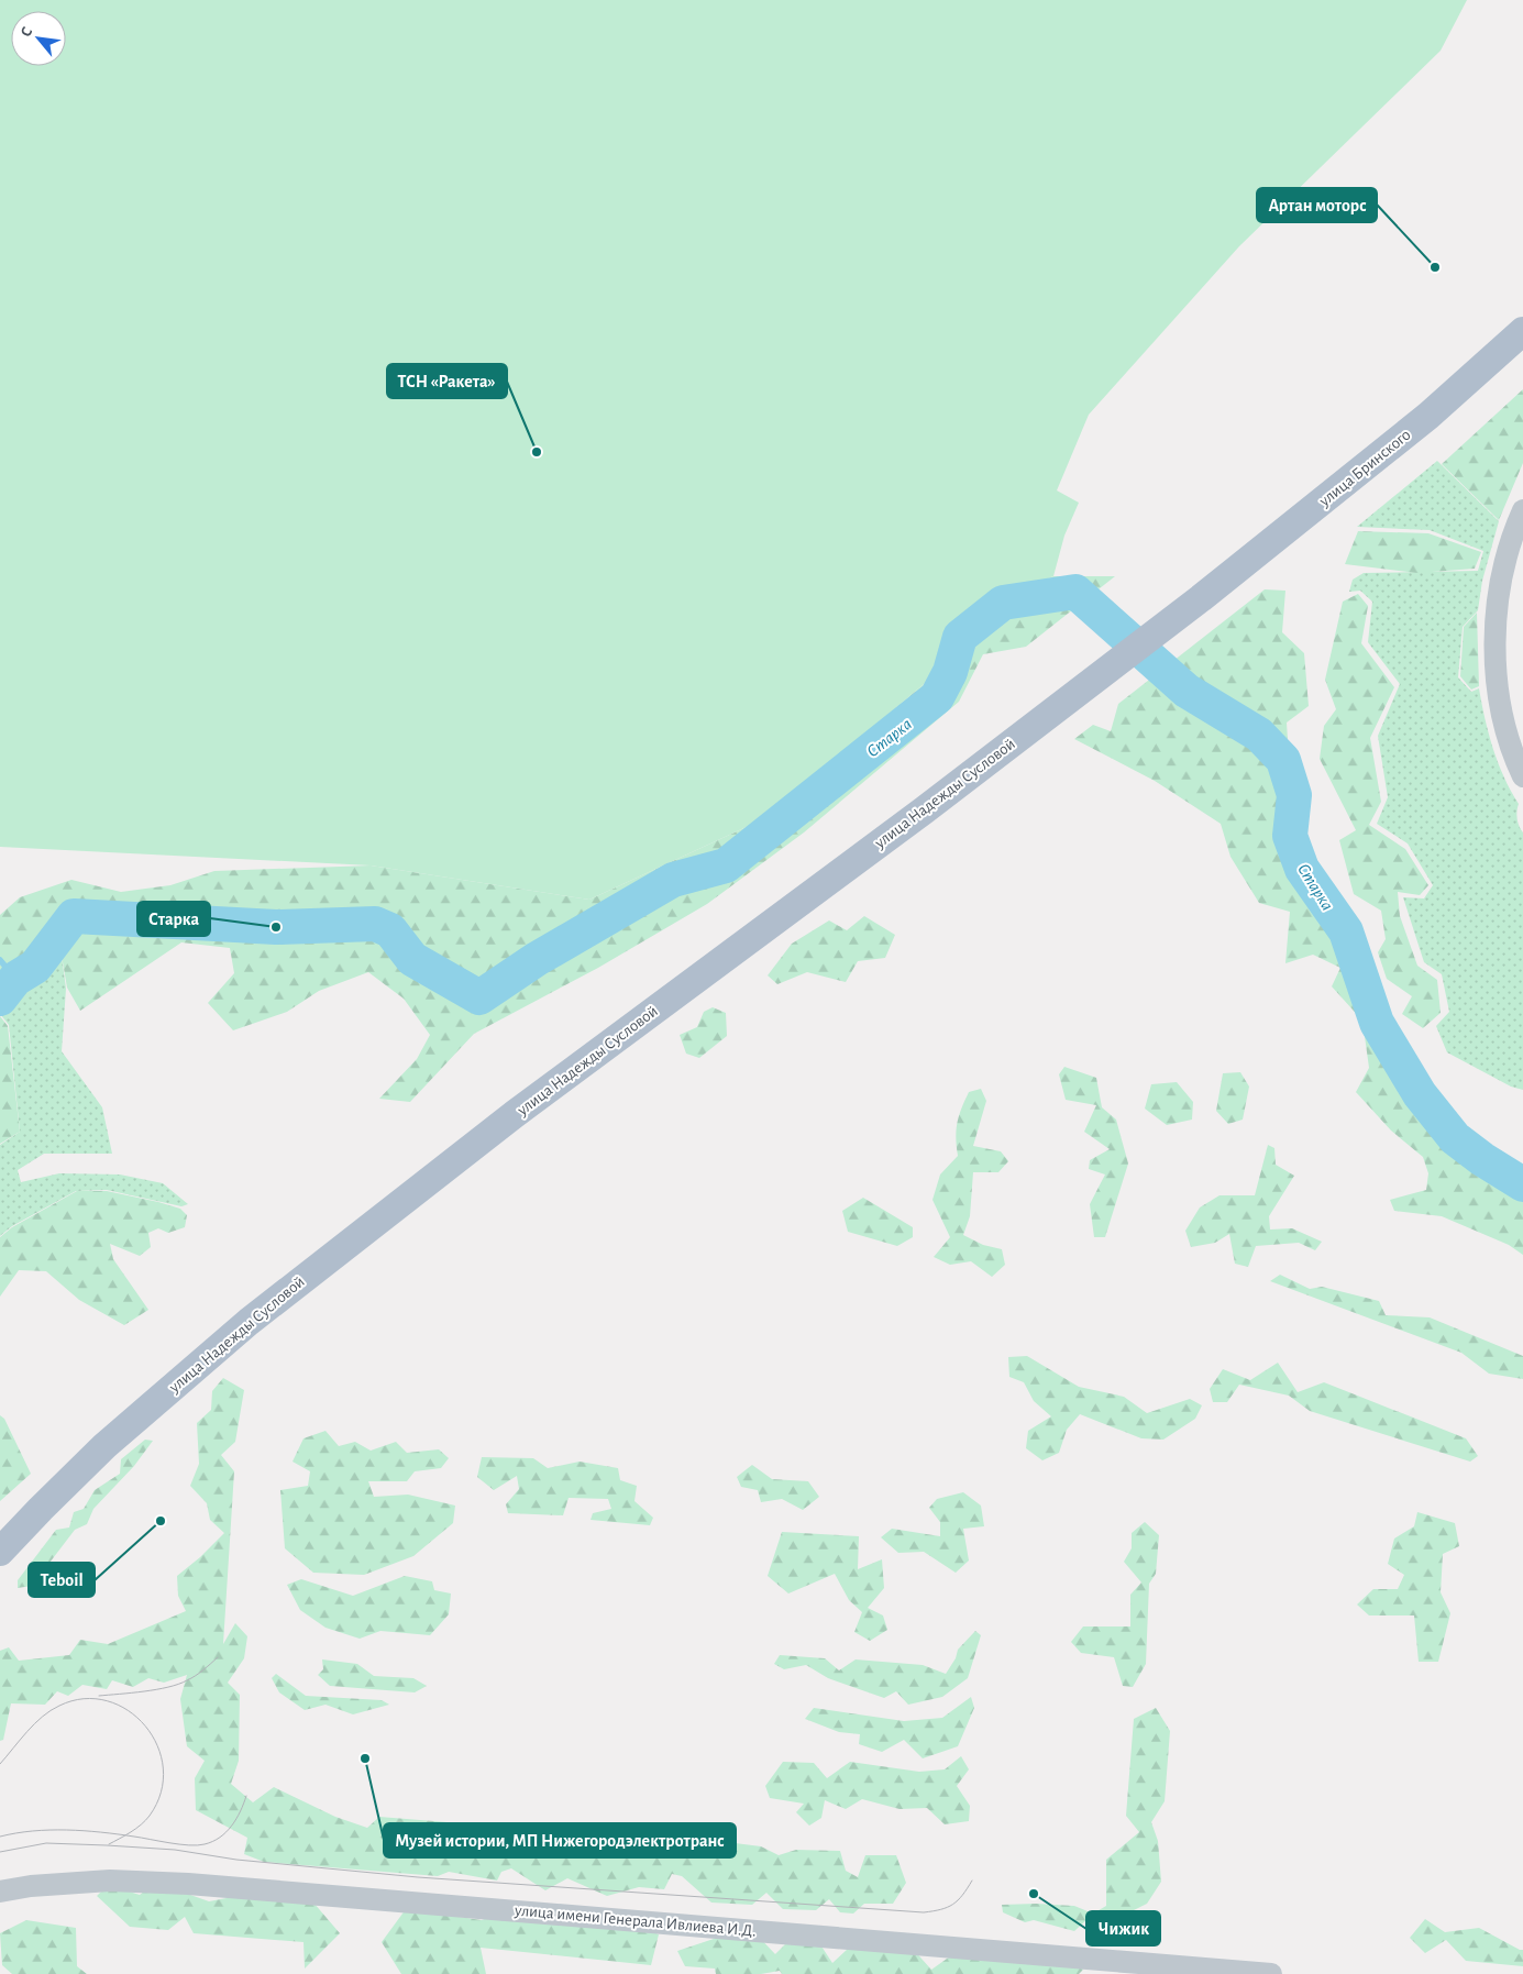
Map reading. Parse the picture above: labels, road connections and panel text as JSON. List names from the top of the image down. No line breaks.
{"streets":{"main road":["улица Бринского","улица Надежды Сусловой"],"street":["улица имени Генерала Ивлиева И.Д."]},"crossings":[["улица Бринского","улица Надежды Сусловой"]],"water":["Старка"],"places":["Артан моторс","ТСН «Ракета»","Старка","Teboil","Музей истории, МП Нижегородэлектротранс","Чижик"],"north":"top left"}
